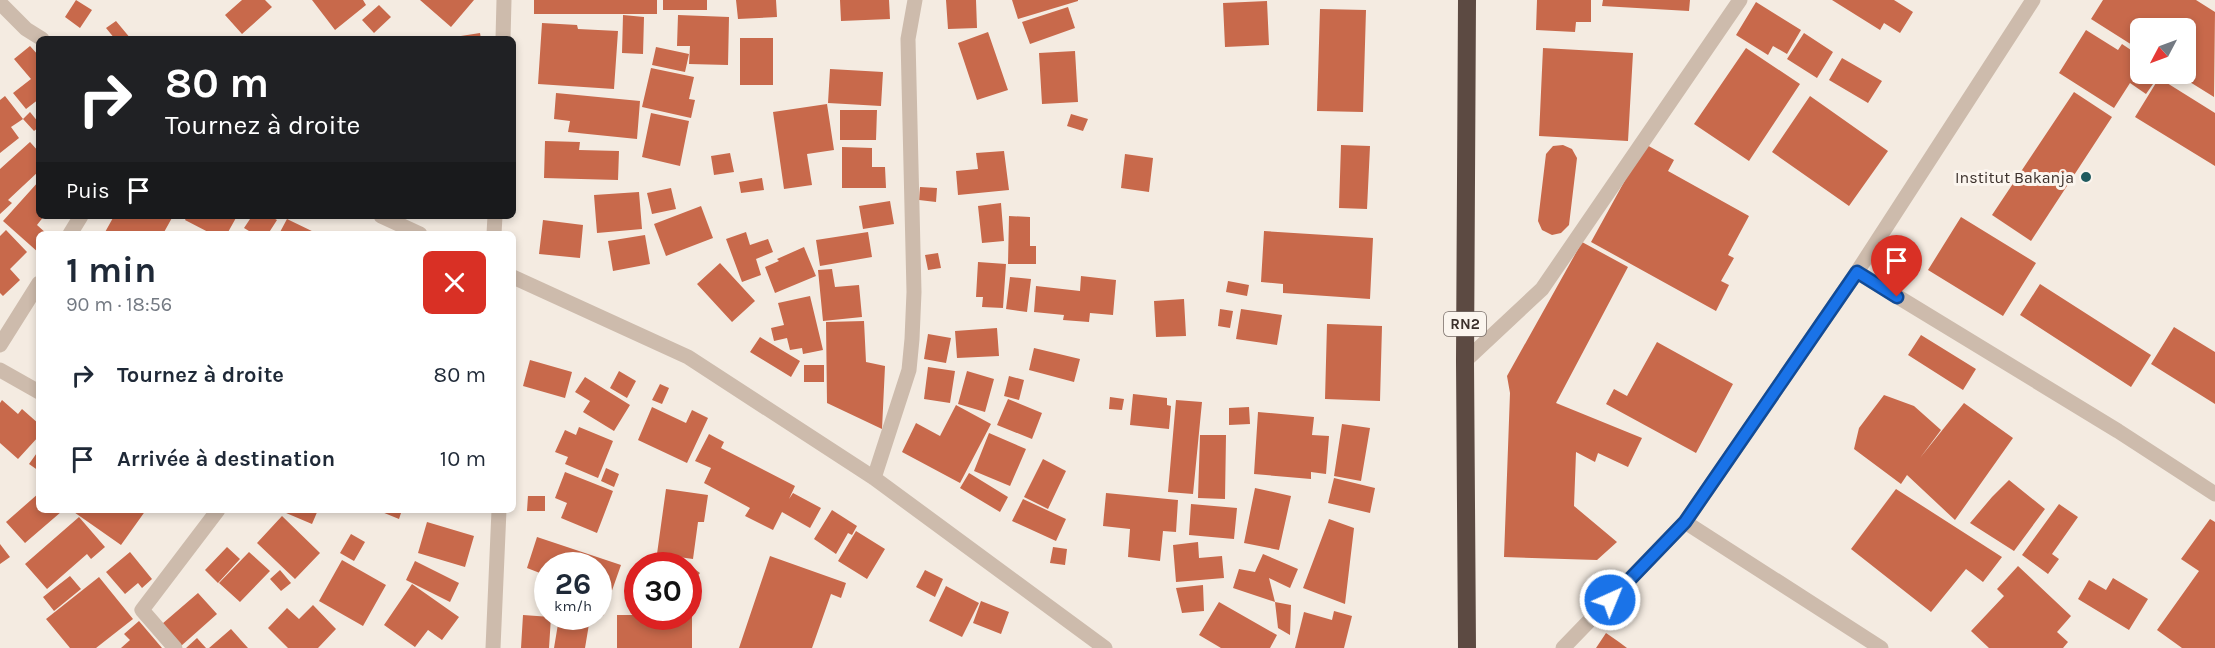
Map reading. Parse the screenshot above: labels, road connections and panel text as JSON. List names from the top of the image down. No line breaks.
{"streets":{"highway":["RN2"]},"places":["Institut Bakanja"],"north":"bottom left","page":{"turn":["80 m","Tournez à droite"],"then":"Puis","heading":["1 min","90 m · 18:56"],"list":[{"name":"Tournez à droite","value":"80 m"},{"name":"Arrivée à destination","value":"10 m"}],"speed":"26 km/h","limit":"30"}}
